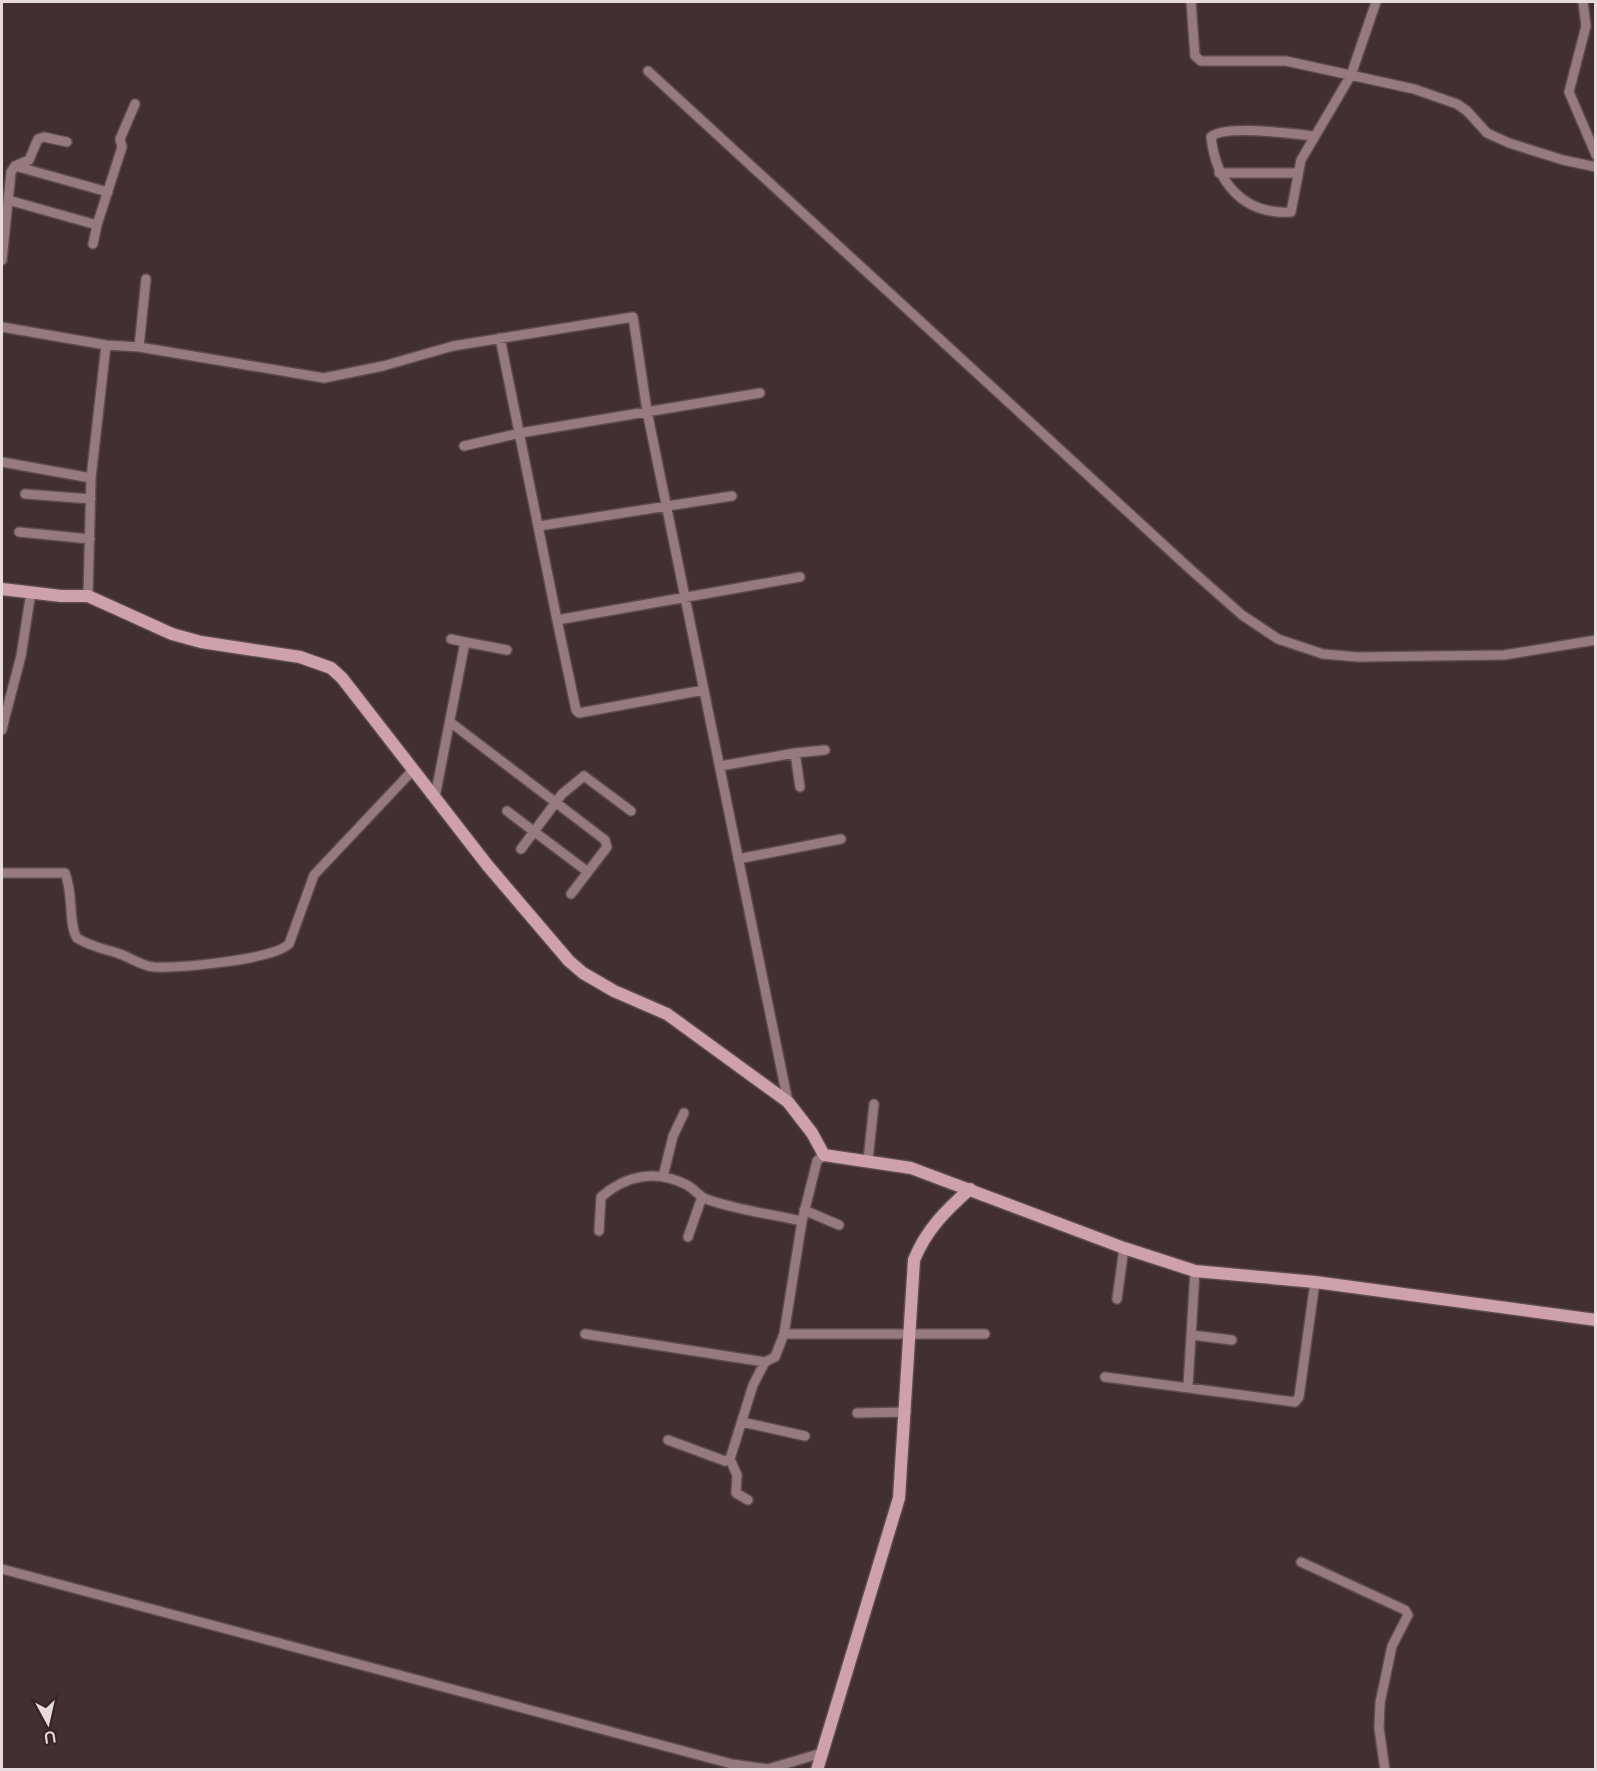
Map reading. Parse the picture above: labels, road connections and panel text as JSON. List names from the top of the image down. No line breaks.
{"north":"bottom"}
